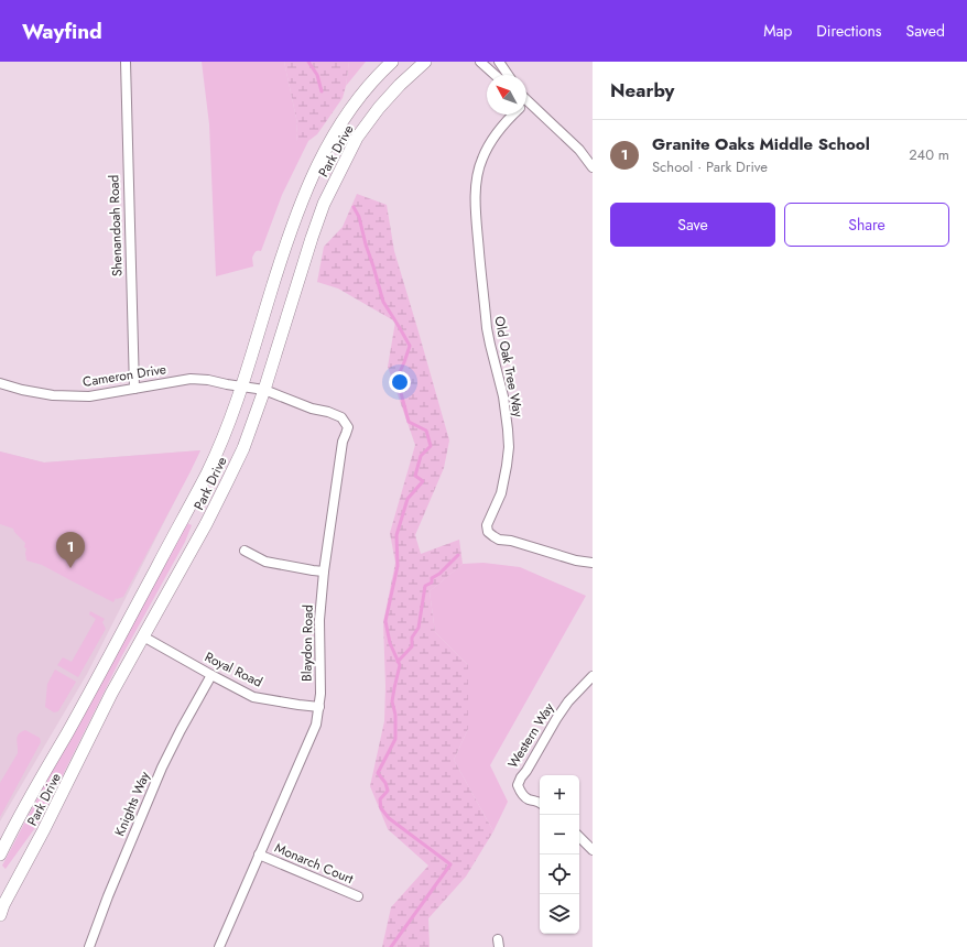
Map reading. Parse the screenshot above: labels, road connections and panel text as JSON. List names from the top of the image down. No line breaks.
{"streets":{"street":["Park Drive","Shenandoah Road","Old Oak Tree Way","Cameron Drive","Blaydon Road","Royal Road","Western Way","Knights Way","Monarch Court"]},"crossings":[["Park Drive","Cameron Drive"],["Park Drive","Blaydon Road"],["Park Drive","Royal Road"],["Shenandoah Road","Cameron Drive"],["Cameron Drive","Blaydon Road"],["Blaydon Road","Royal Road"],["Blaydon Road","Monarch Court"],["Royal Road","Knights Way"]],"north":"top left","page":{"header":"Wayfind","nav":["Map","Directions","Saved"],"heading":"Nearby","list":[{"mark":"1","name":"Granite Oaks Middle School","note":"School · Park Drive","value":"240 m"}],"buttons":["Save","Share"],"pins":"1","map_buttons":["+","−"]}}
